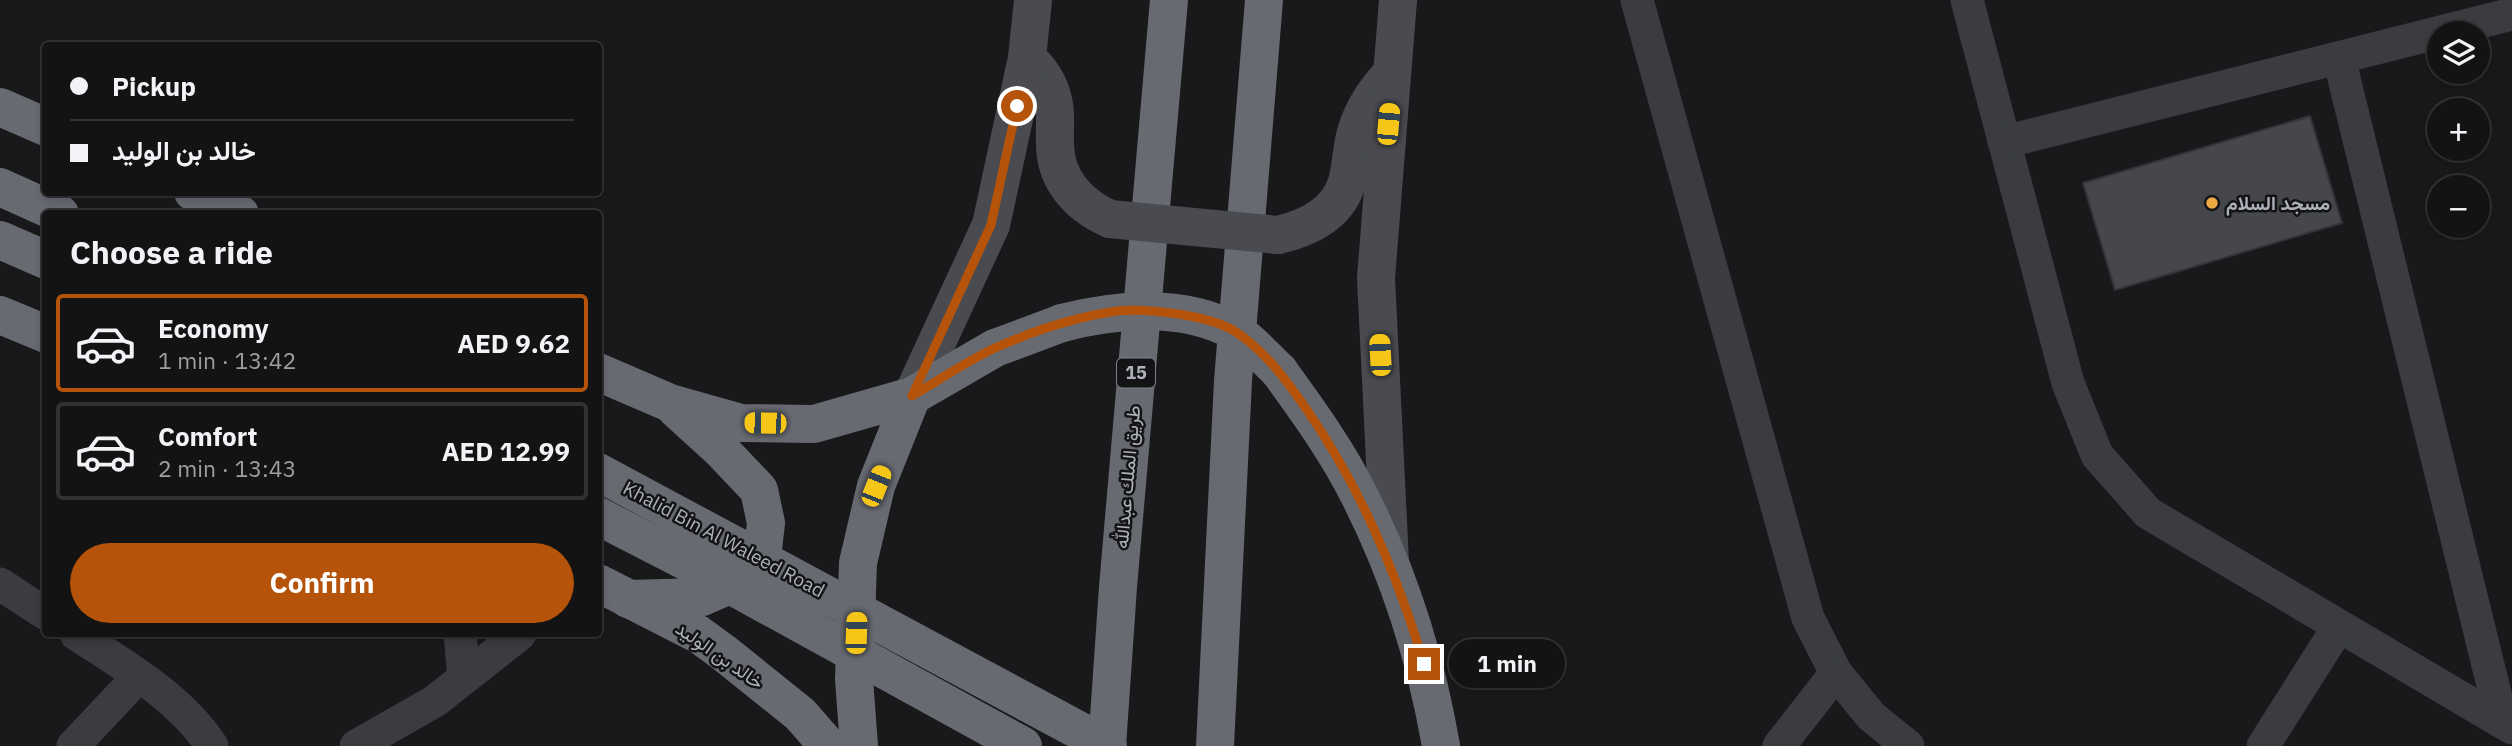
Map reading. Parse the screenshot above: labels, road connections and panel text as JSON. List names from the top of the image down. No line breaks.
{"streets":{"highway":["15","طريق الملك عبدالله","Khalid Bin Al Waleed Road","خالد بن الوليد"]},"crossings":[["طريق الملك عبدالله","Khalid Bin Al Waleed Road"]],"places":["مسجد السلام"],"page":{"map_buttons":["+","−"],"banner":["Pickup","خالد بن الوليد"],"heading":"Choose a ride","list":[{"name":"Economy","note":"1 min · 13:42","value":"AED 9.62"},{"name":"Comfort","note":"2 min · 13:43","value":"AED 12.99"}],"buttons":"Confirm","bubble":"1 min"}}
